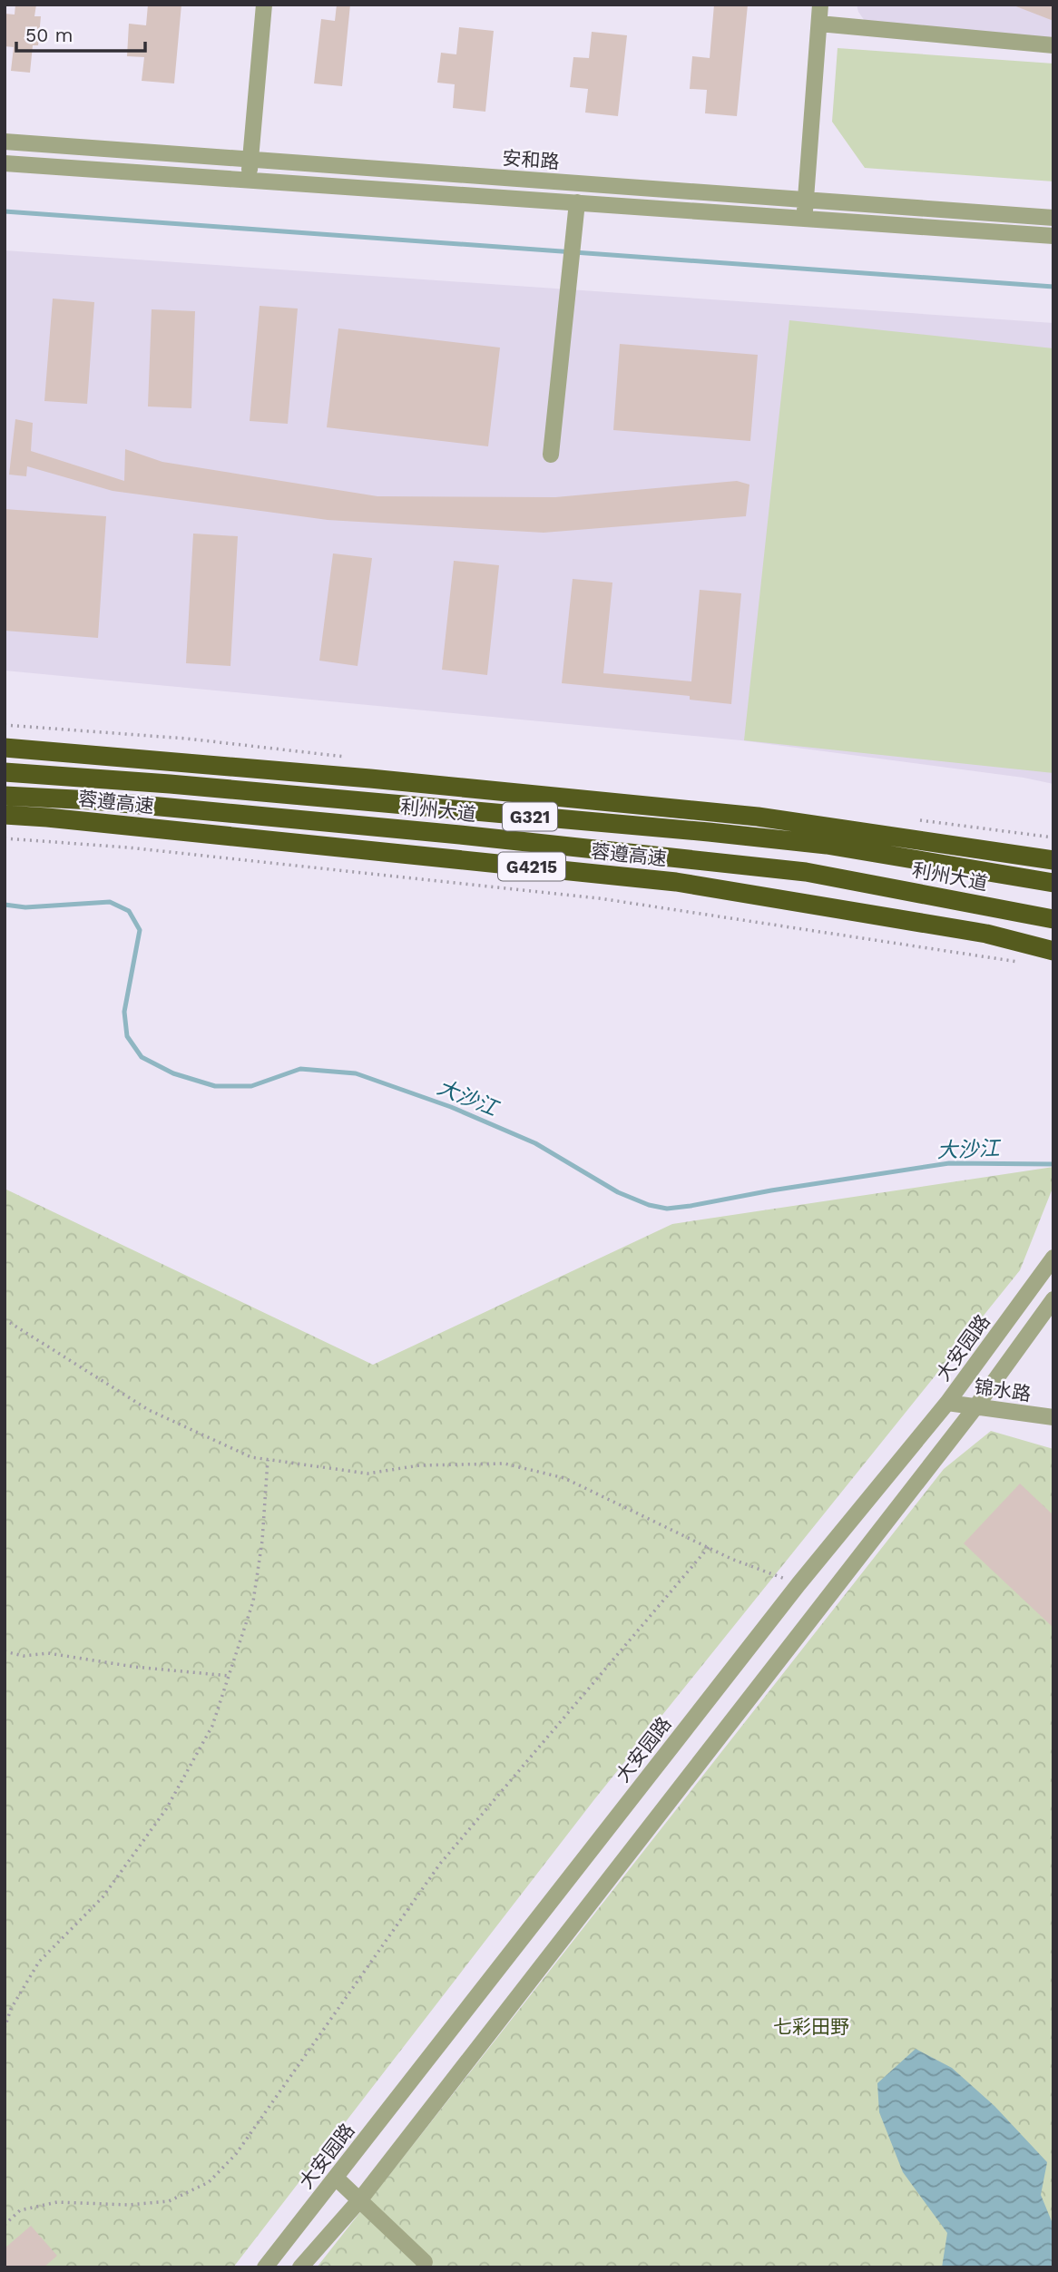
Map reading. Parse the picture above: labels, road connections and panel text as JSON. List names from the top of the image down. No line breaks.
{"streets":{"highway":["蓉遵高速","利州大道","G321","G4215"],"street":["安和路","大安园路","锦水路"]},"crossings":[["大安园路","锦水路"]],"water":["大沙江"],"parks":["七彩田野"],"scale_bar":"50 m"}
